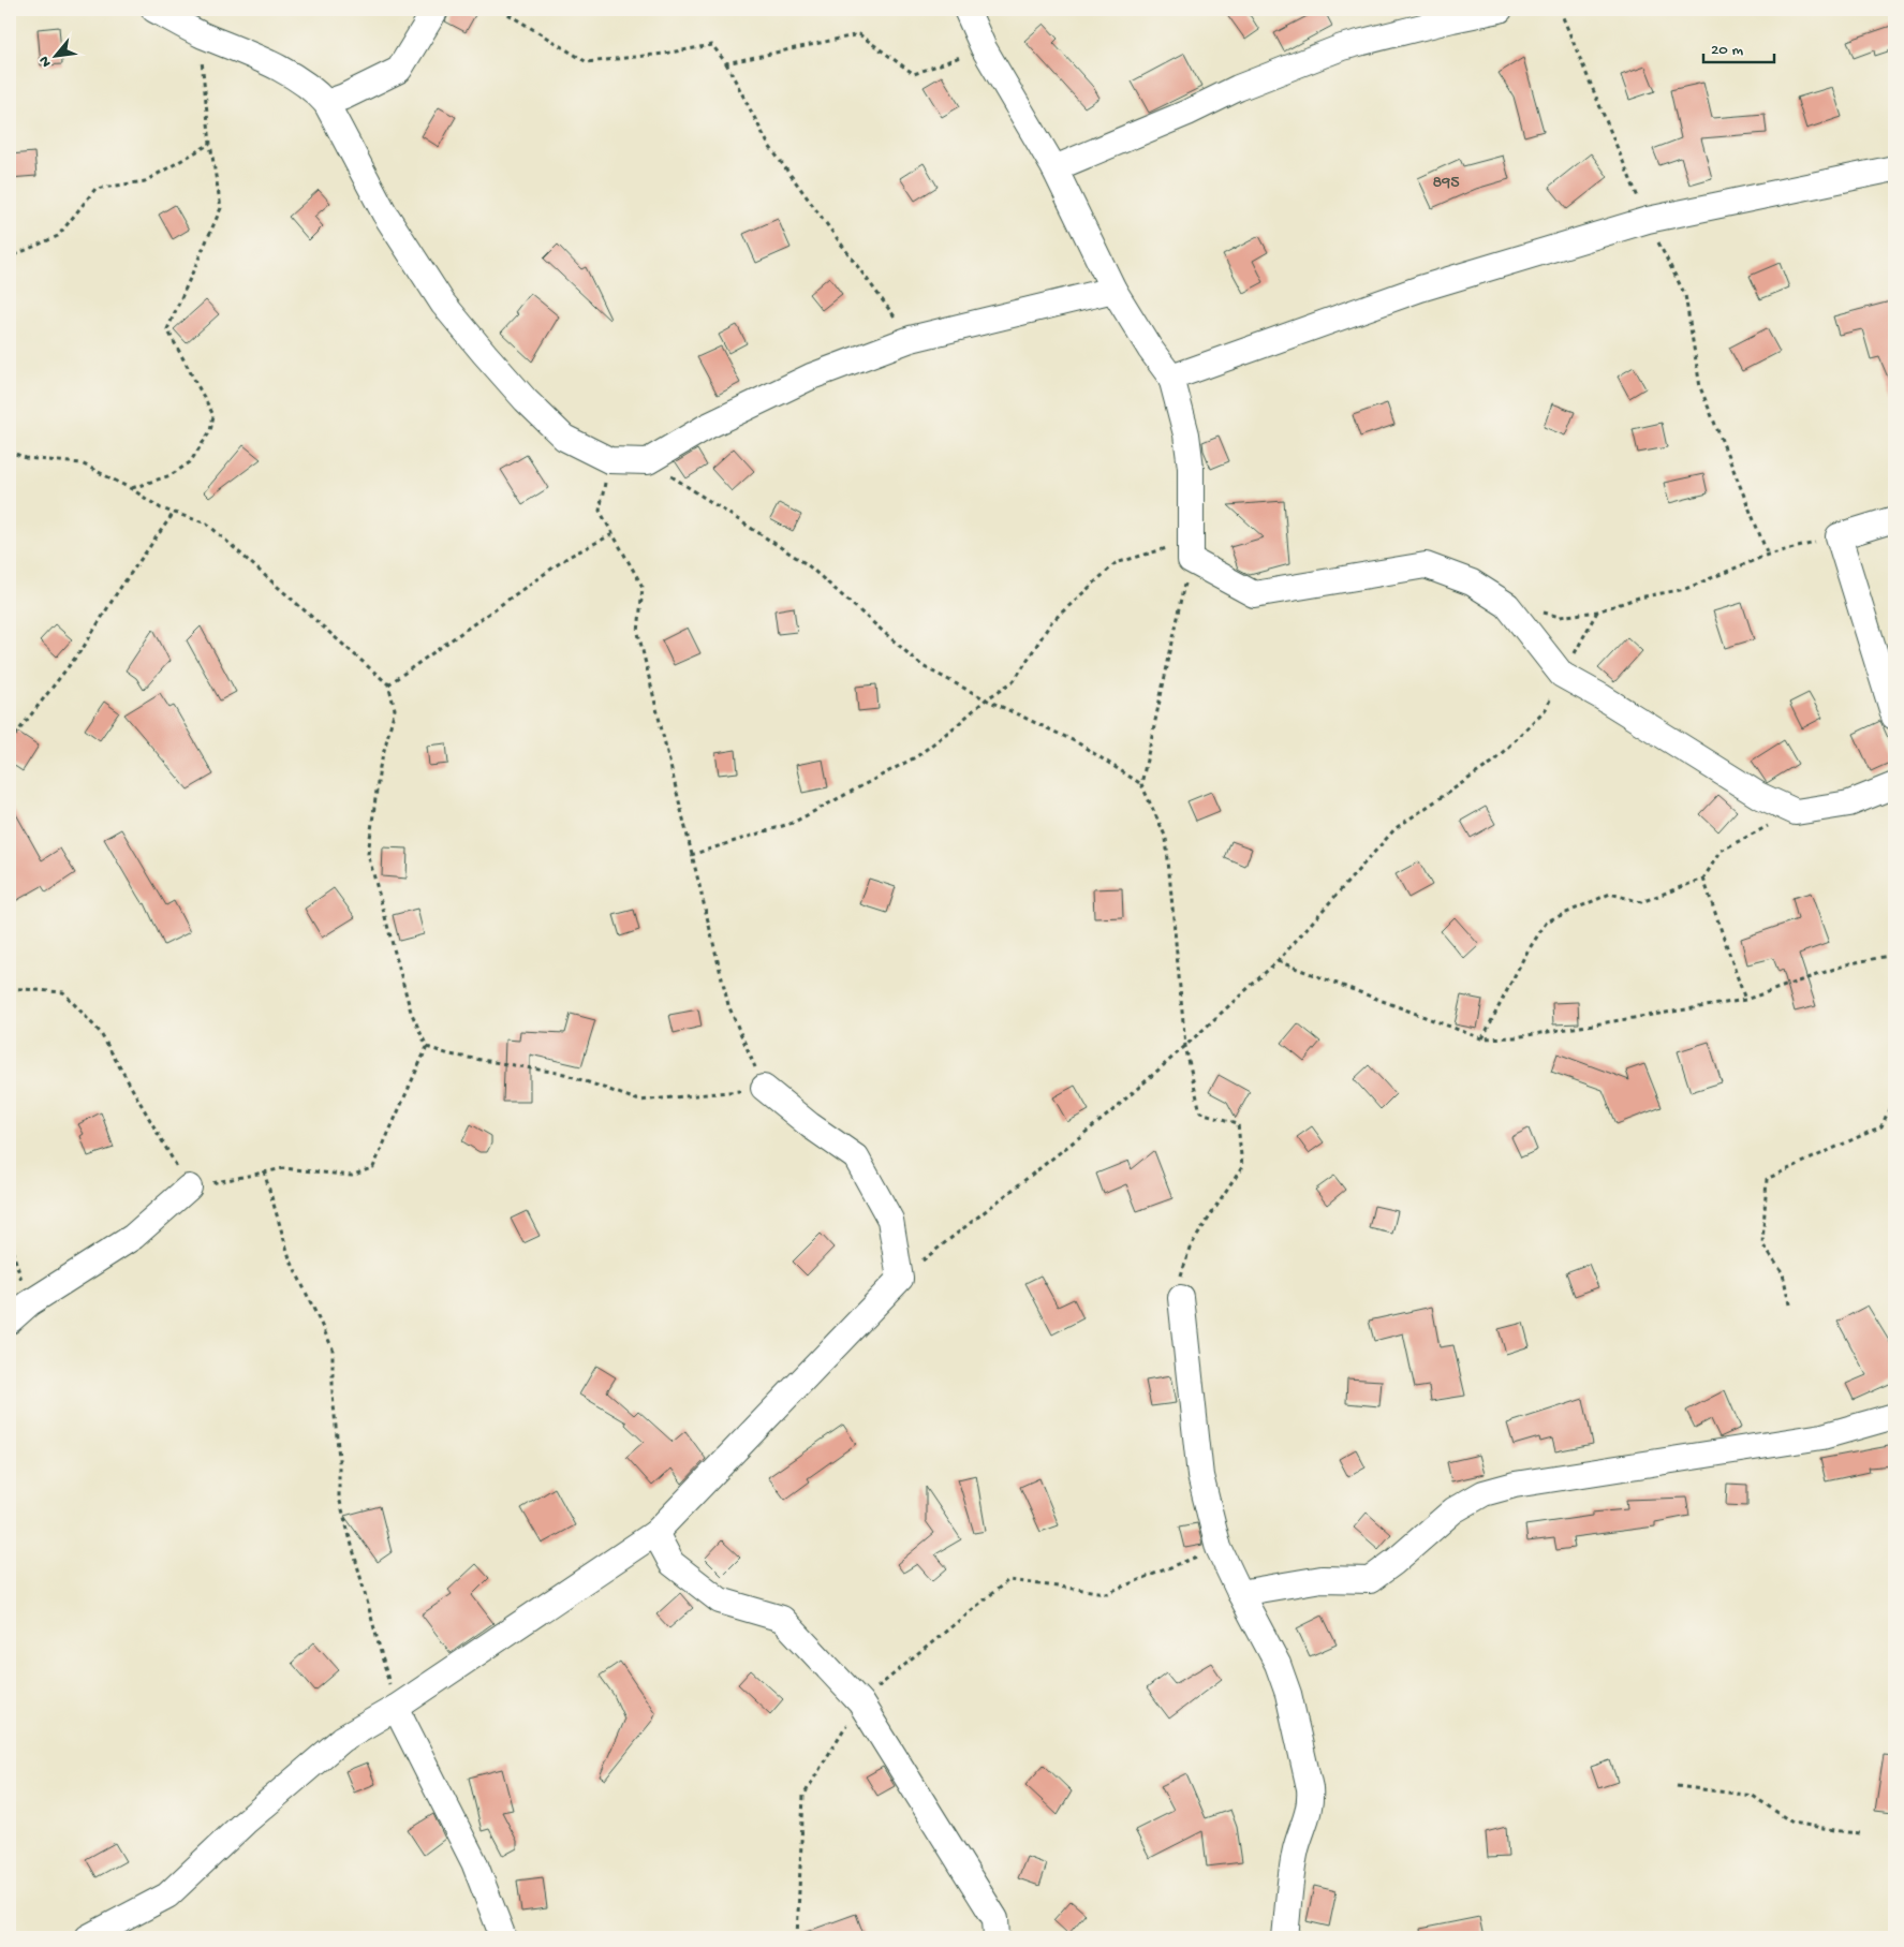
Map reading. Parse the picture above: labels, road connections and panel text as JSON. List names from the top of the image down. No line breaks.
{"house_numbers":["895"],"scale_bar":"20 m","north":"bottom left"}
